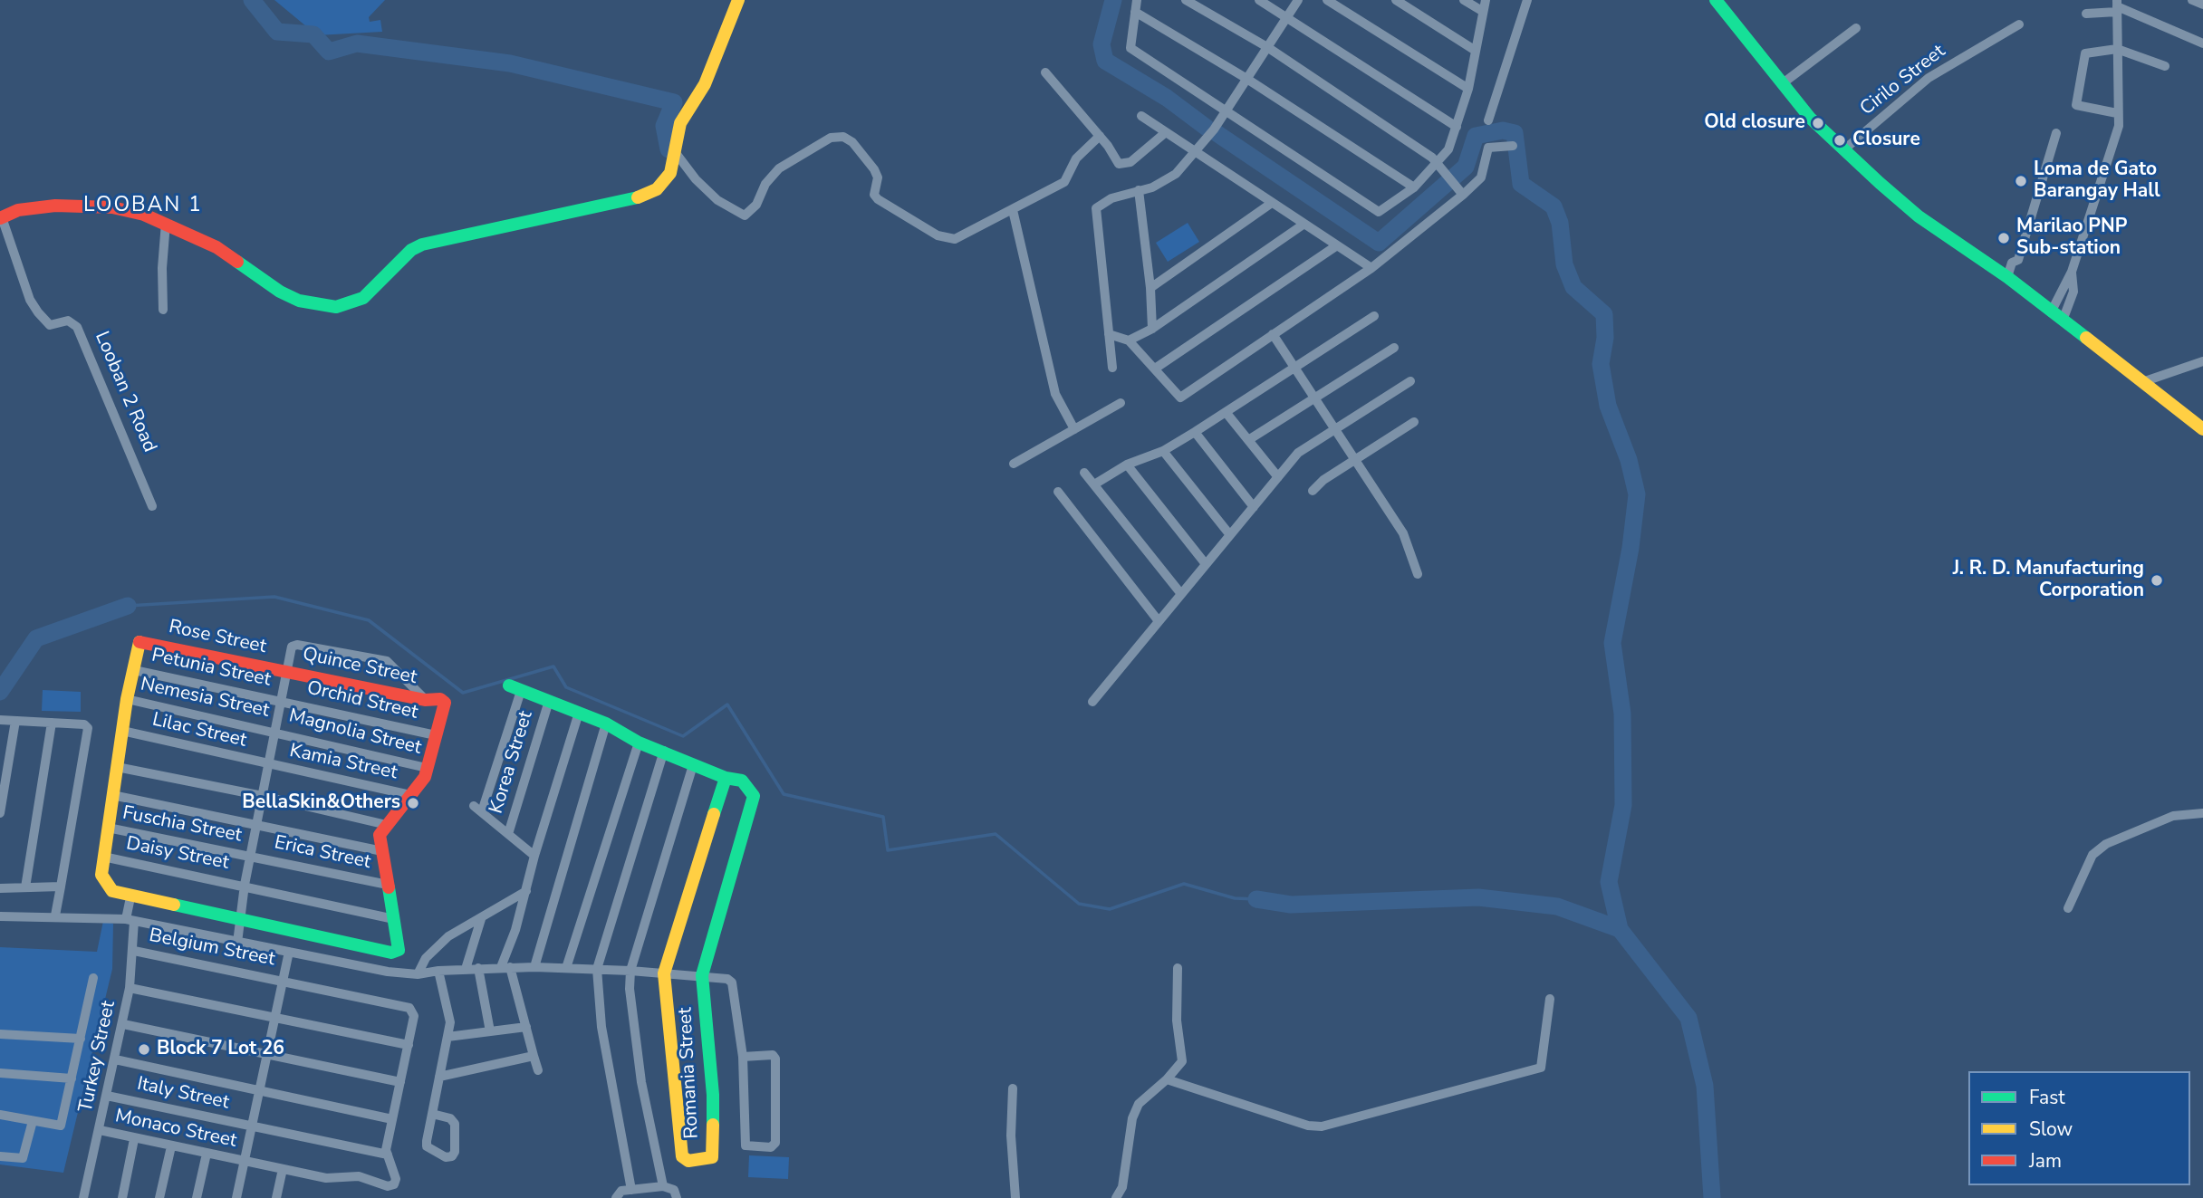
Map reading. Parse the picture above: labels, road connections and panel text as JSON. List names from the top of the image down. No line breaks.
{"streets":{"street":["Cirilo Street","Looban 2 Road","Rose Street","Quince Street","Petunia Street","Nemesia Street","Orchid Street","Lilac Street","Magnolia Street","Kamia Street","Korea Street","Fuschia Street","Erica Street","Daisy Street","Belgium Street","Turkey Street","Romania Street","Italy Street","Monaco Street"]},"crossings":[["Rose Street","Quince Street"],["Rose Street","Petunia Street"],["Petunia Street","Orchid Street"],["Nemesia Street","Magnolia Street"],["Lilac Street","Kamia Street"],["Fuschia Street","Erica Street"],["Belgium Street","Turkey Street"],["Turkey Street","Italy Street"],["Turkey Street","Monaco Street"],["Italy Street","Monaco Street"]],"districts":["LOOBAN 1"],"places":["Old closure","Closure","Loma de Gato Barangay Hall","Marilao PNP Sub-station","J. R. D. Manufacturing Corporation","BellaSkin&Others","Block 7 Lot 26"],"legend":["Fast","Slow","Jam"]}
